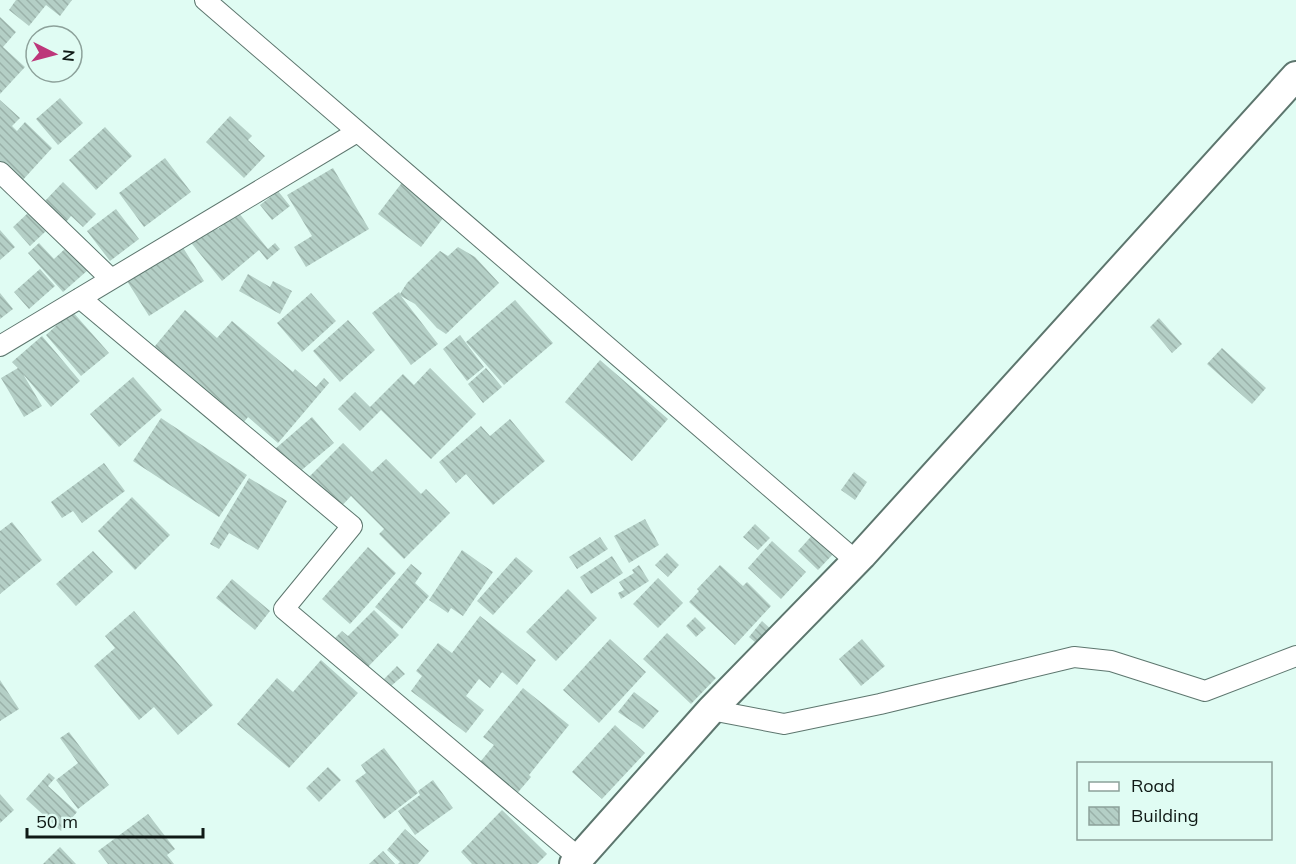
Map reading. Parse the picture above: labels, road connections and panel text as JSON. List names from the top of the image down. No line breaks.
{"legend":["Road","Building"],"scale_bar":"50 m","north":"right"}
